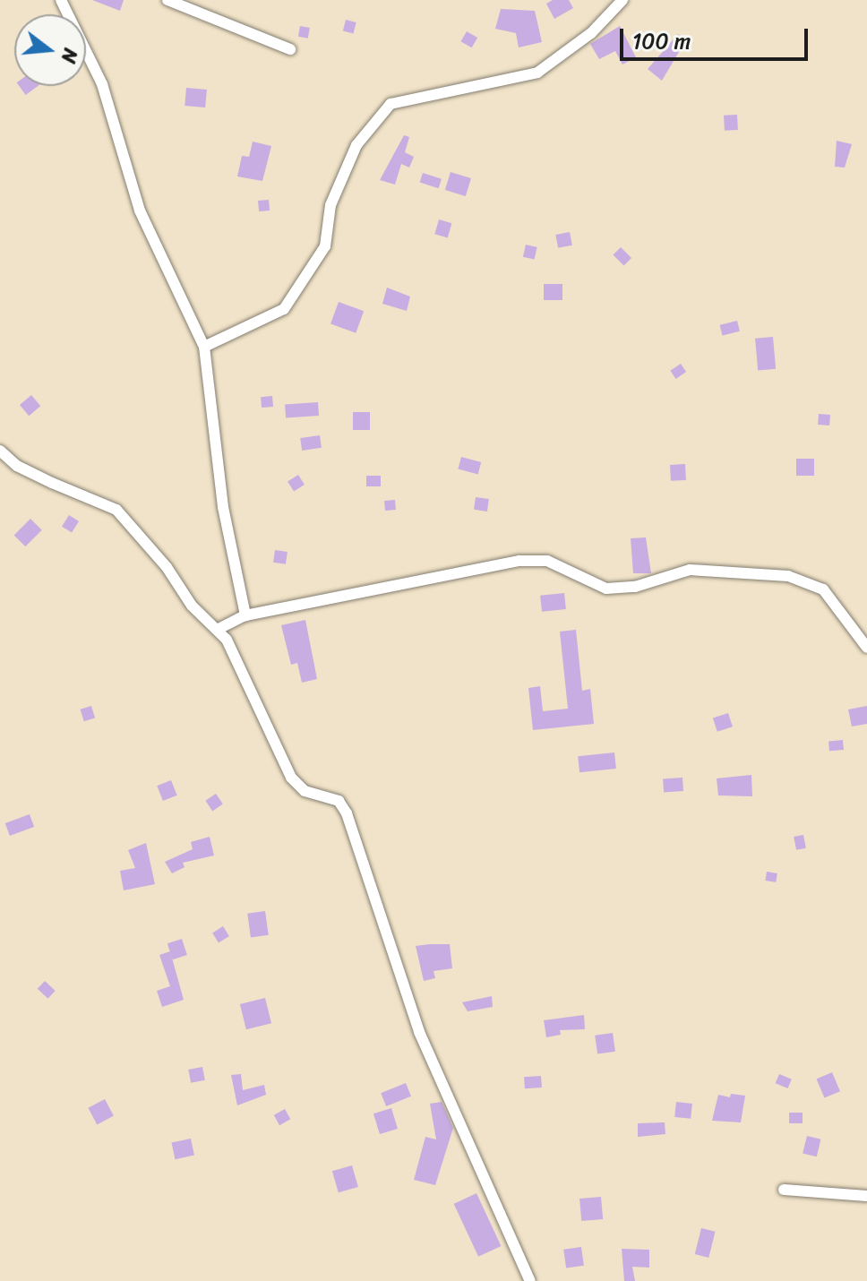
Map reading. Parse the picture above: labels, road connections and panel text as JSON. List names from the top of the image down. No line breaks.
{"scale_bar":"100 m","north":"right"}
